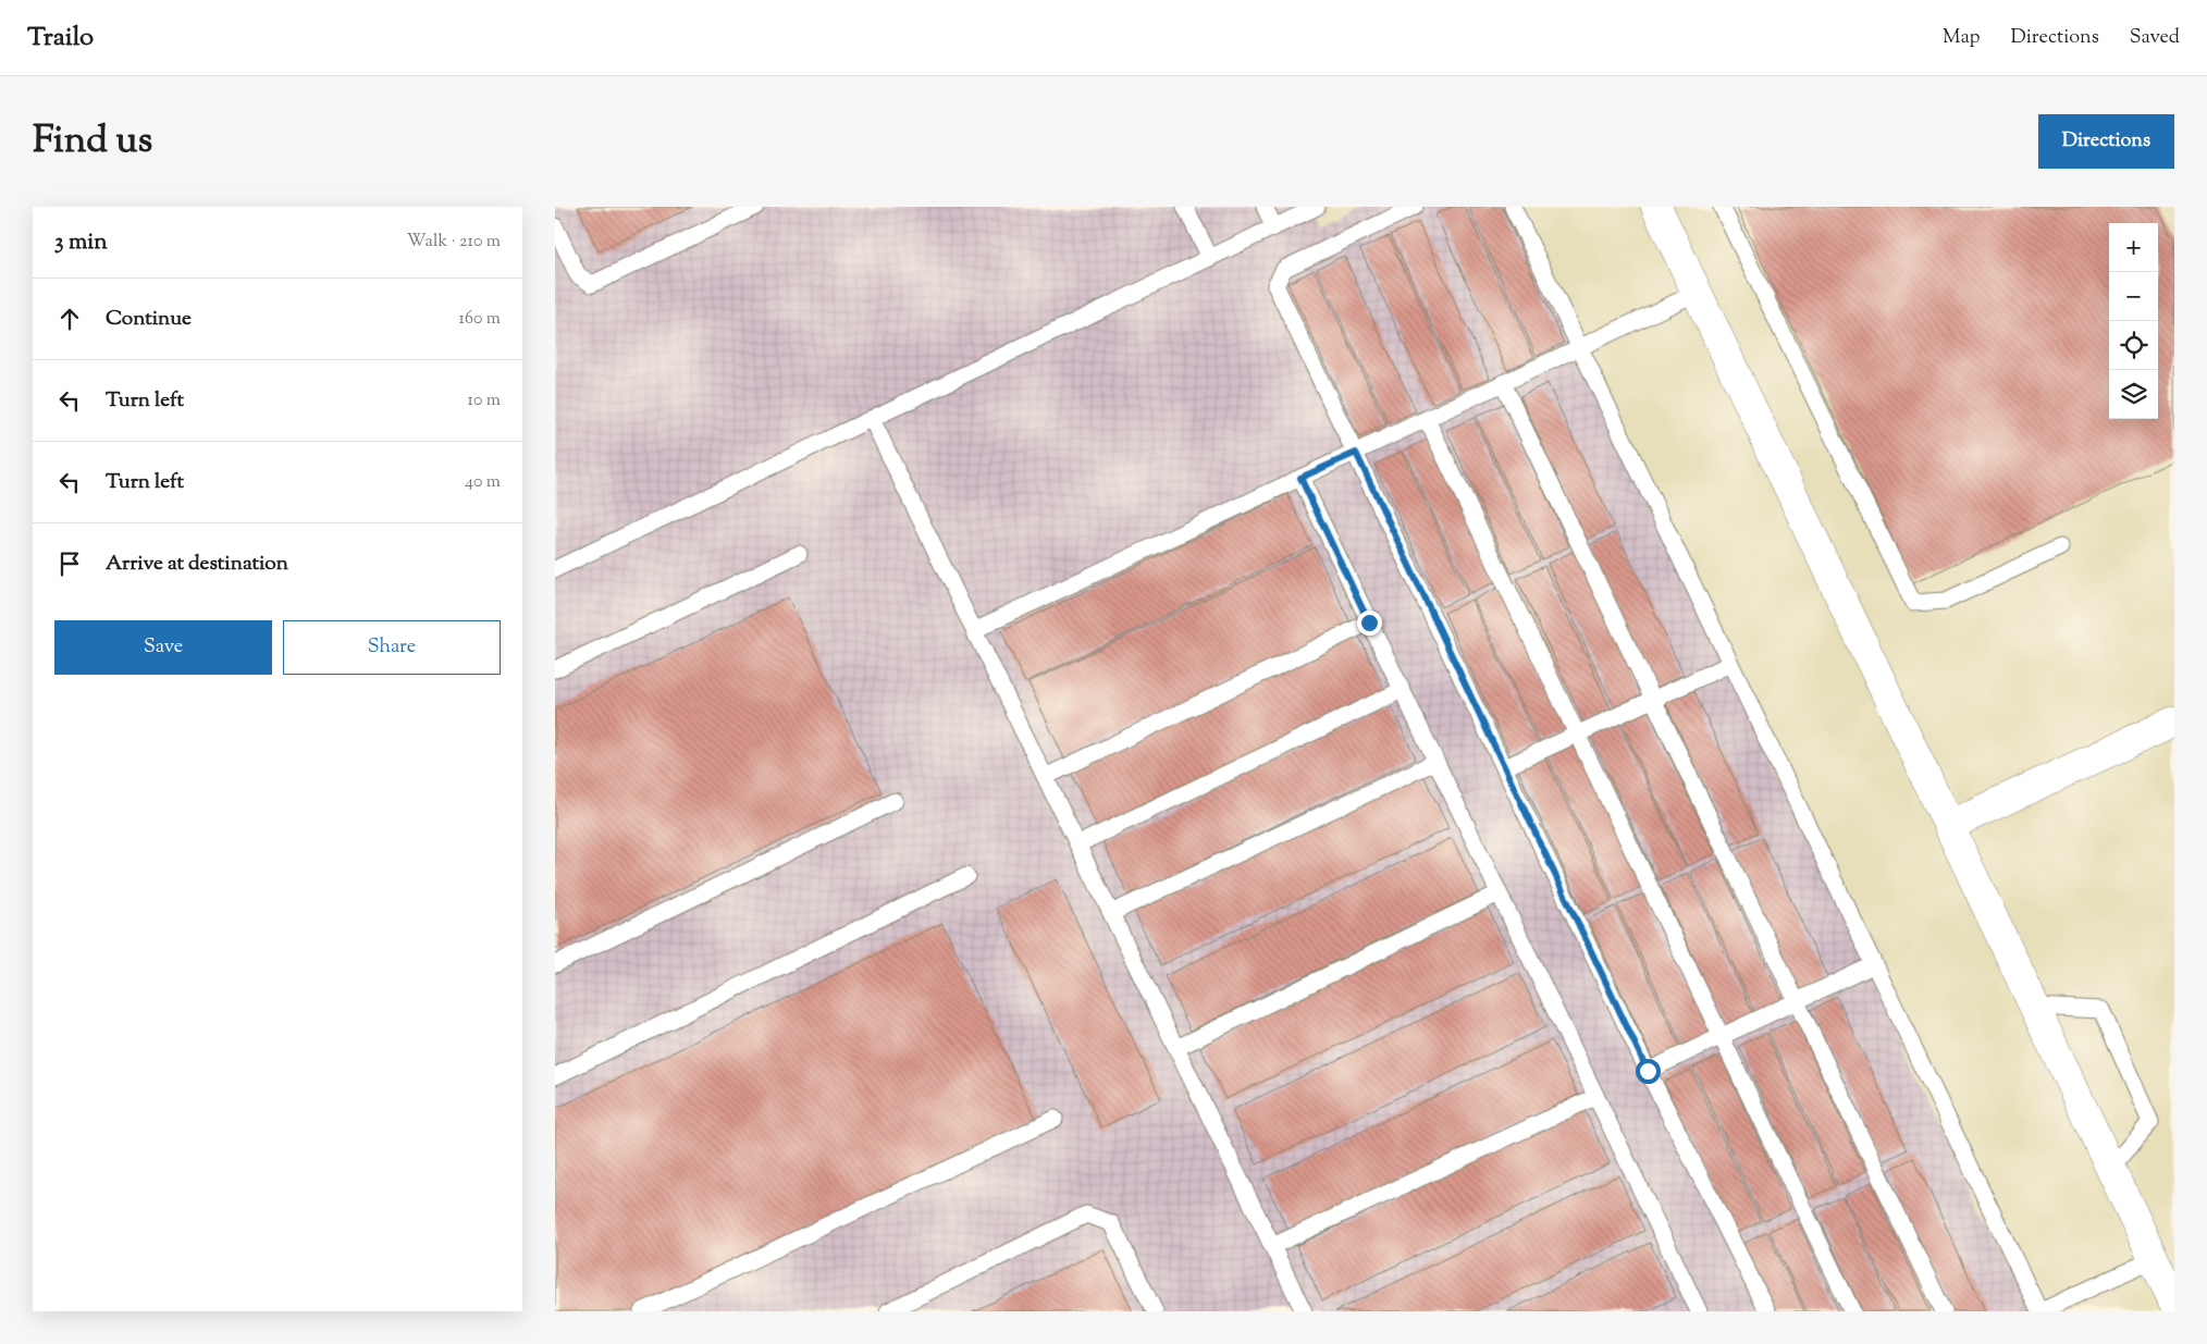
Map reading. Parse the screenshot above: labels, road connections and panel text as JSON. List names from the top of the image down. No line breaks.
{"page":{"header":"Trailo","nav":["Map","Directions","Saved"],"title":"Find us","buttons":["Directions",["Save","Share"]],"heading":["3 min","Walk · 210 m"],"map_buttons":["+","−"],"list":[["Continue","160 m"],["Turn left","10 m"],["Turn left","40 m"],"Arrive at destination"]}}
